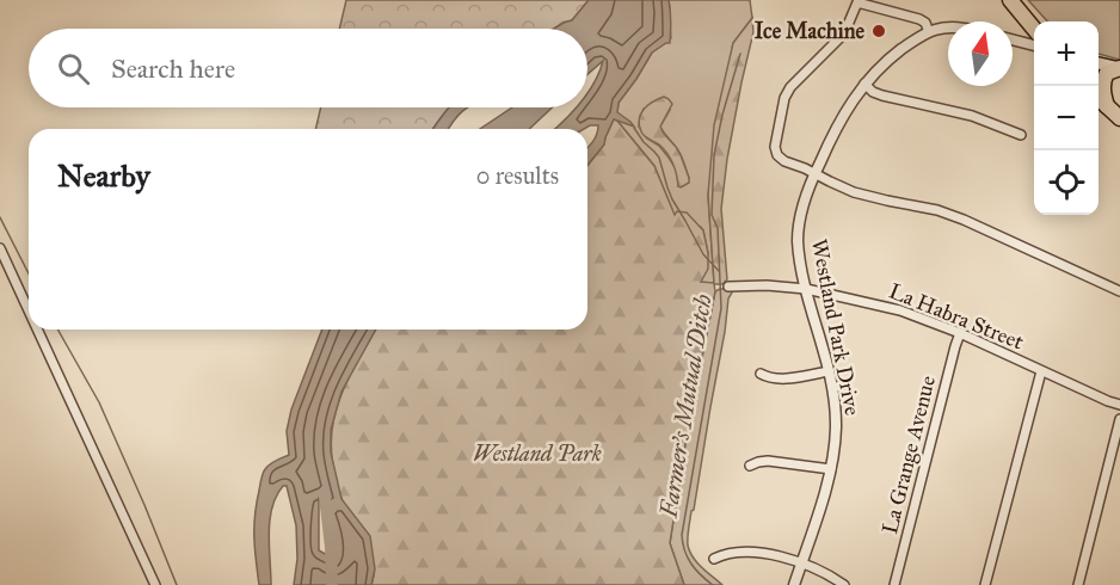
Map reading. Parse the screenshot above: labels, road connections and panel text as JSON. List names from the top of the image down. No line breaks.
{"streets":{"street":["La Habra Street","Westland Park Drive","La Grange Avenue"]},"crossings":[["La Habra Street","Westland Park Drive"],["La Habra Street","La Grange Avenue"]],"water":["Farmer's Mutual Ditch"],"parks":["Westland Park"],"places":["Ice Machine"],"north":"top","page":{"map_buttons":["+","−"],"search":"Search here","heading":["Nearby","0 results"]}}
